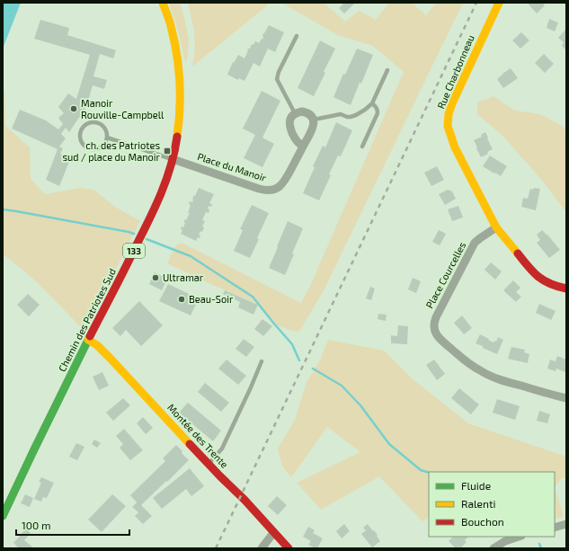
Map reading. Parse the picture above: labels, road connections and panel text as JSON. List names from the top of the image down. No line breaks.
{"streets":{"street":["Rue Charbonneau","Place du Manoir","133","Place Courcelles","Chemin des Patriotes Sud","Montée des Trente"]},"crossings":[["Rue Charbonneau","Place Courcelles"],["Place du Manoir","Chemin des Patriotes Sud"],["Chemin des Patriotes Sud","Montée des Trente"]],"places":{"other":["Manoir Rouville-Campbell","Ultramar","Beau-Soir"],"transit":["ch. des Patriotes sud / place du Manoir"]},"legend":["Fluide","Ralenti","Bouchon"],"scale_bar":"100 m"}
